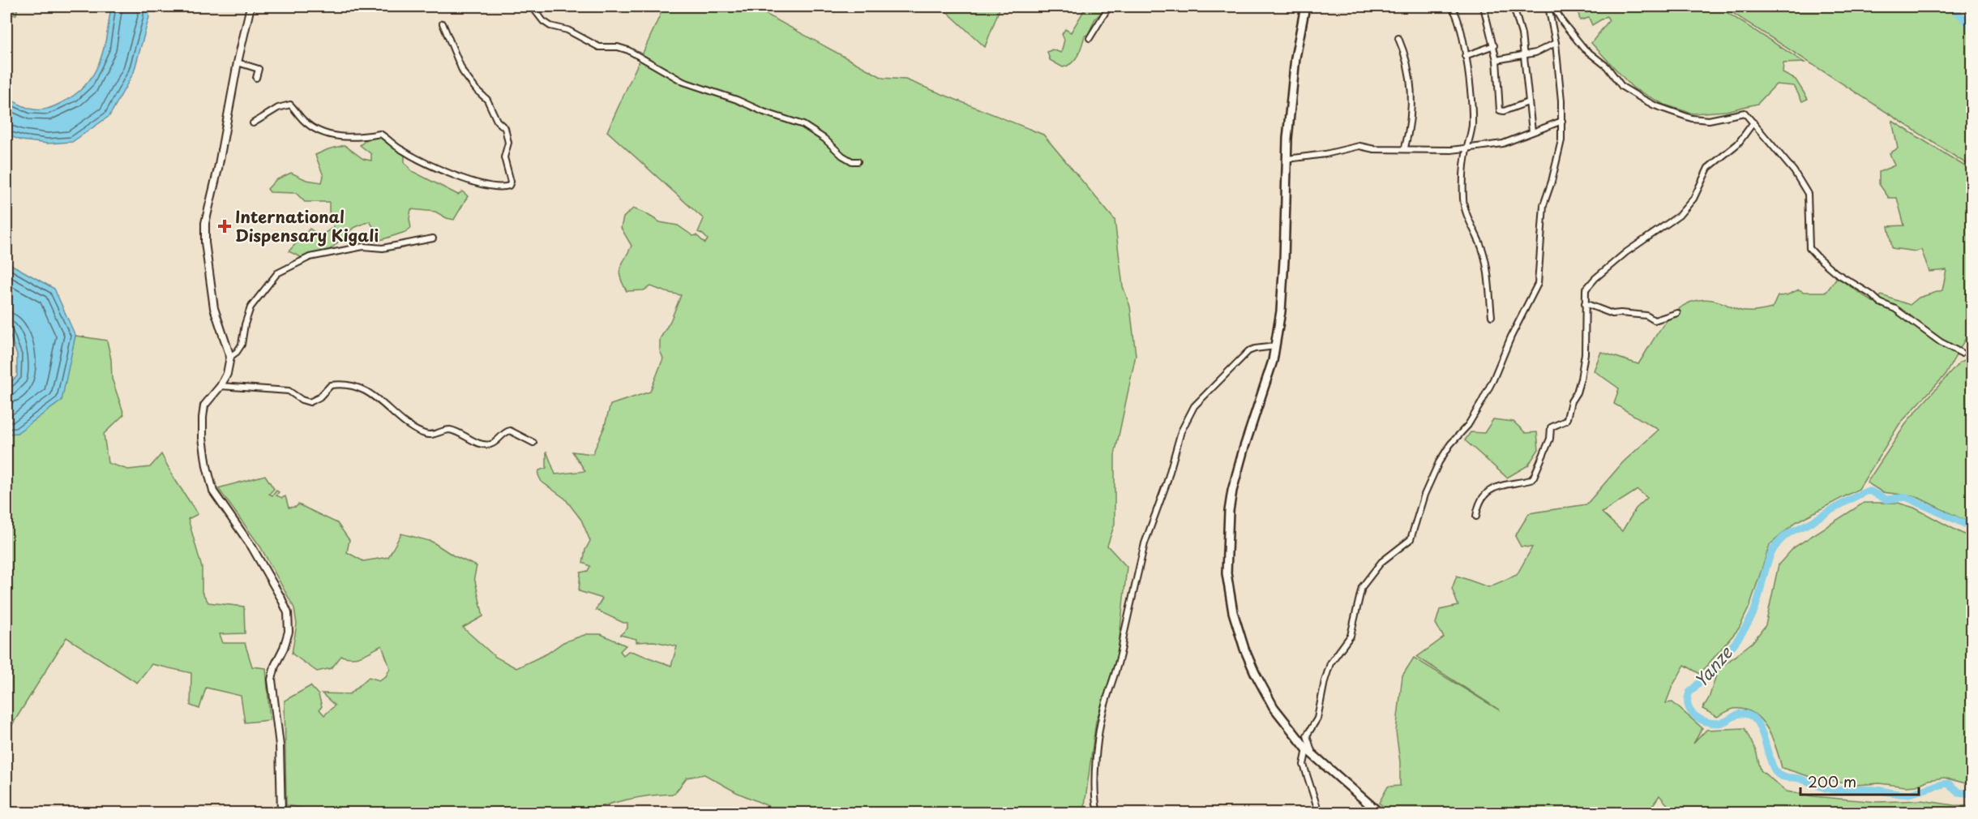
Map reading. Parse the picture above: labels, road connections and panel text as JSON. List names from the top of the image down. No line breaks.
{"water":["Yanze"],"places":{"health":["International Dispensary Kigali"]},"scale_bar":"200 m"}
